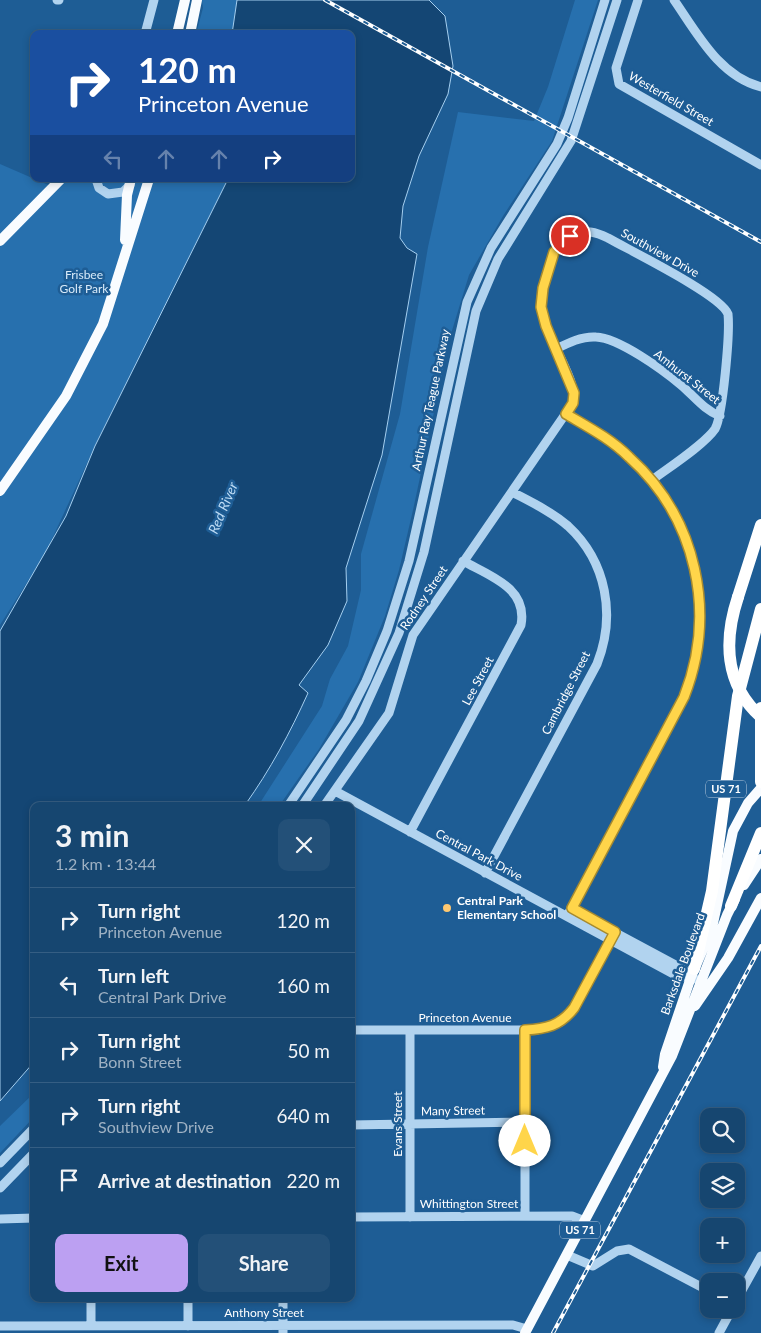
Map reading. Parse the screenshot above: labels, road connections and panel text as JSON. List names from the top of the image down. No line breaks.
{"streets":{"highway":["US 71"],"main road":["Barksdale Boulevard"],"street":["Westerfield Street","Southview Drive","Amhurst Street","Arthur Ray Teague Parkway","Rodney Street","Lee Street","Cambridge Street","Central Park Drive","Princeton Avenue","Many Street","Evans Street","Whittington Street","Anthony Street"]},"crossings":[["Southview Drive","Amhurst Street"],["Southview Drive","Rodney Street"],["Rodney Street","Lee Street"],["Rodney Street","Cambridge Street"],["Rodney Street","Central Park Drive"],["Lee Street","Central Park Drive"],["Cambridge Street","Central Park Drive"],["US 71","Central Park Drive"],["US 71","Barksdale Boulevard"],["Central Park Drive","Barksdale Boulevard"],["Central Park Drive","Princeton Avenue"],["Barksdale Boulevard","Whittington Street"],["Barksdale Boulevard","Anthony Street"],["Princeton Avenue","Evans Street"],["Many Street","Evans Street"],["Evans Street","Whittington Street"]],"water":["Red River"],"parks":["Frisbee Golf Park"],"places":["Central Park Elementary School"],"page":{"turn":["120 m","Princeton Avenue"],"heading":["3 min","1.2 km · 13:44"],"list":[{"name":"Turn right","note":"Princeton Avenue","value":"120 m"},{"name":"Turn left","note":"Central Park Drive","value":"160 m"},{"name":"Turn right","note":"Bonn Street","value":"50 m"},{"name":"Turn right","note":"Southview Drive","value":"640 m"},{"name":"Arrive at destination","value":"220 m"}],"map_buttons":["+","−"],"buttons":["Exit","Share"]}}
